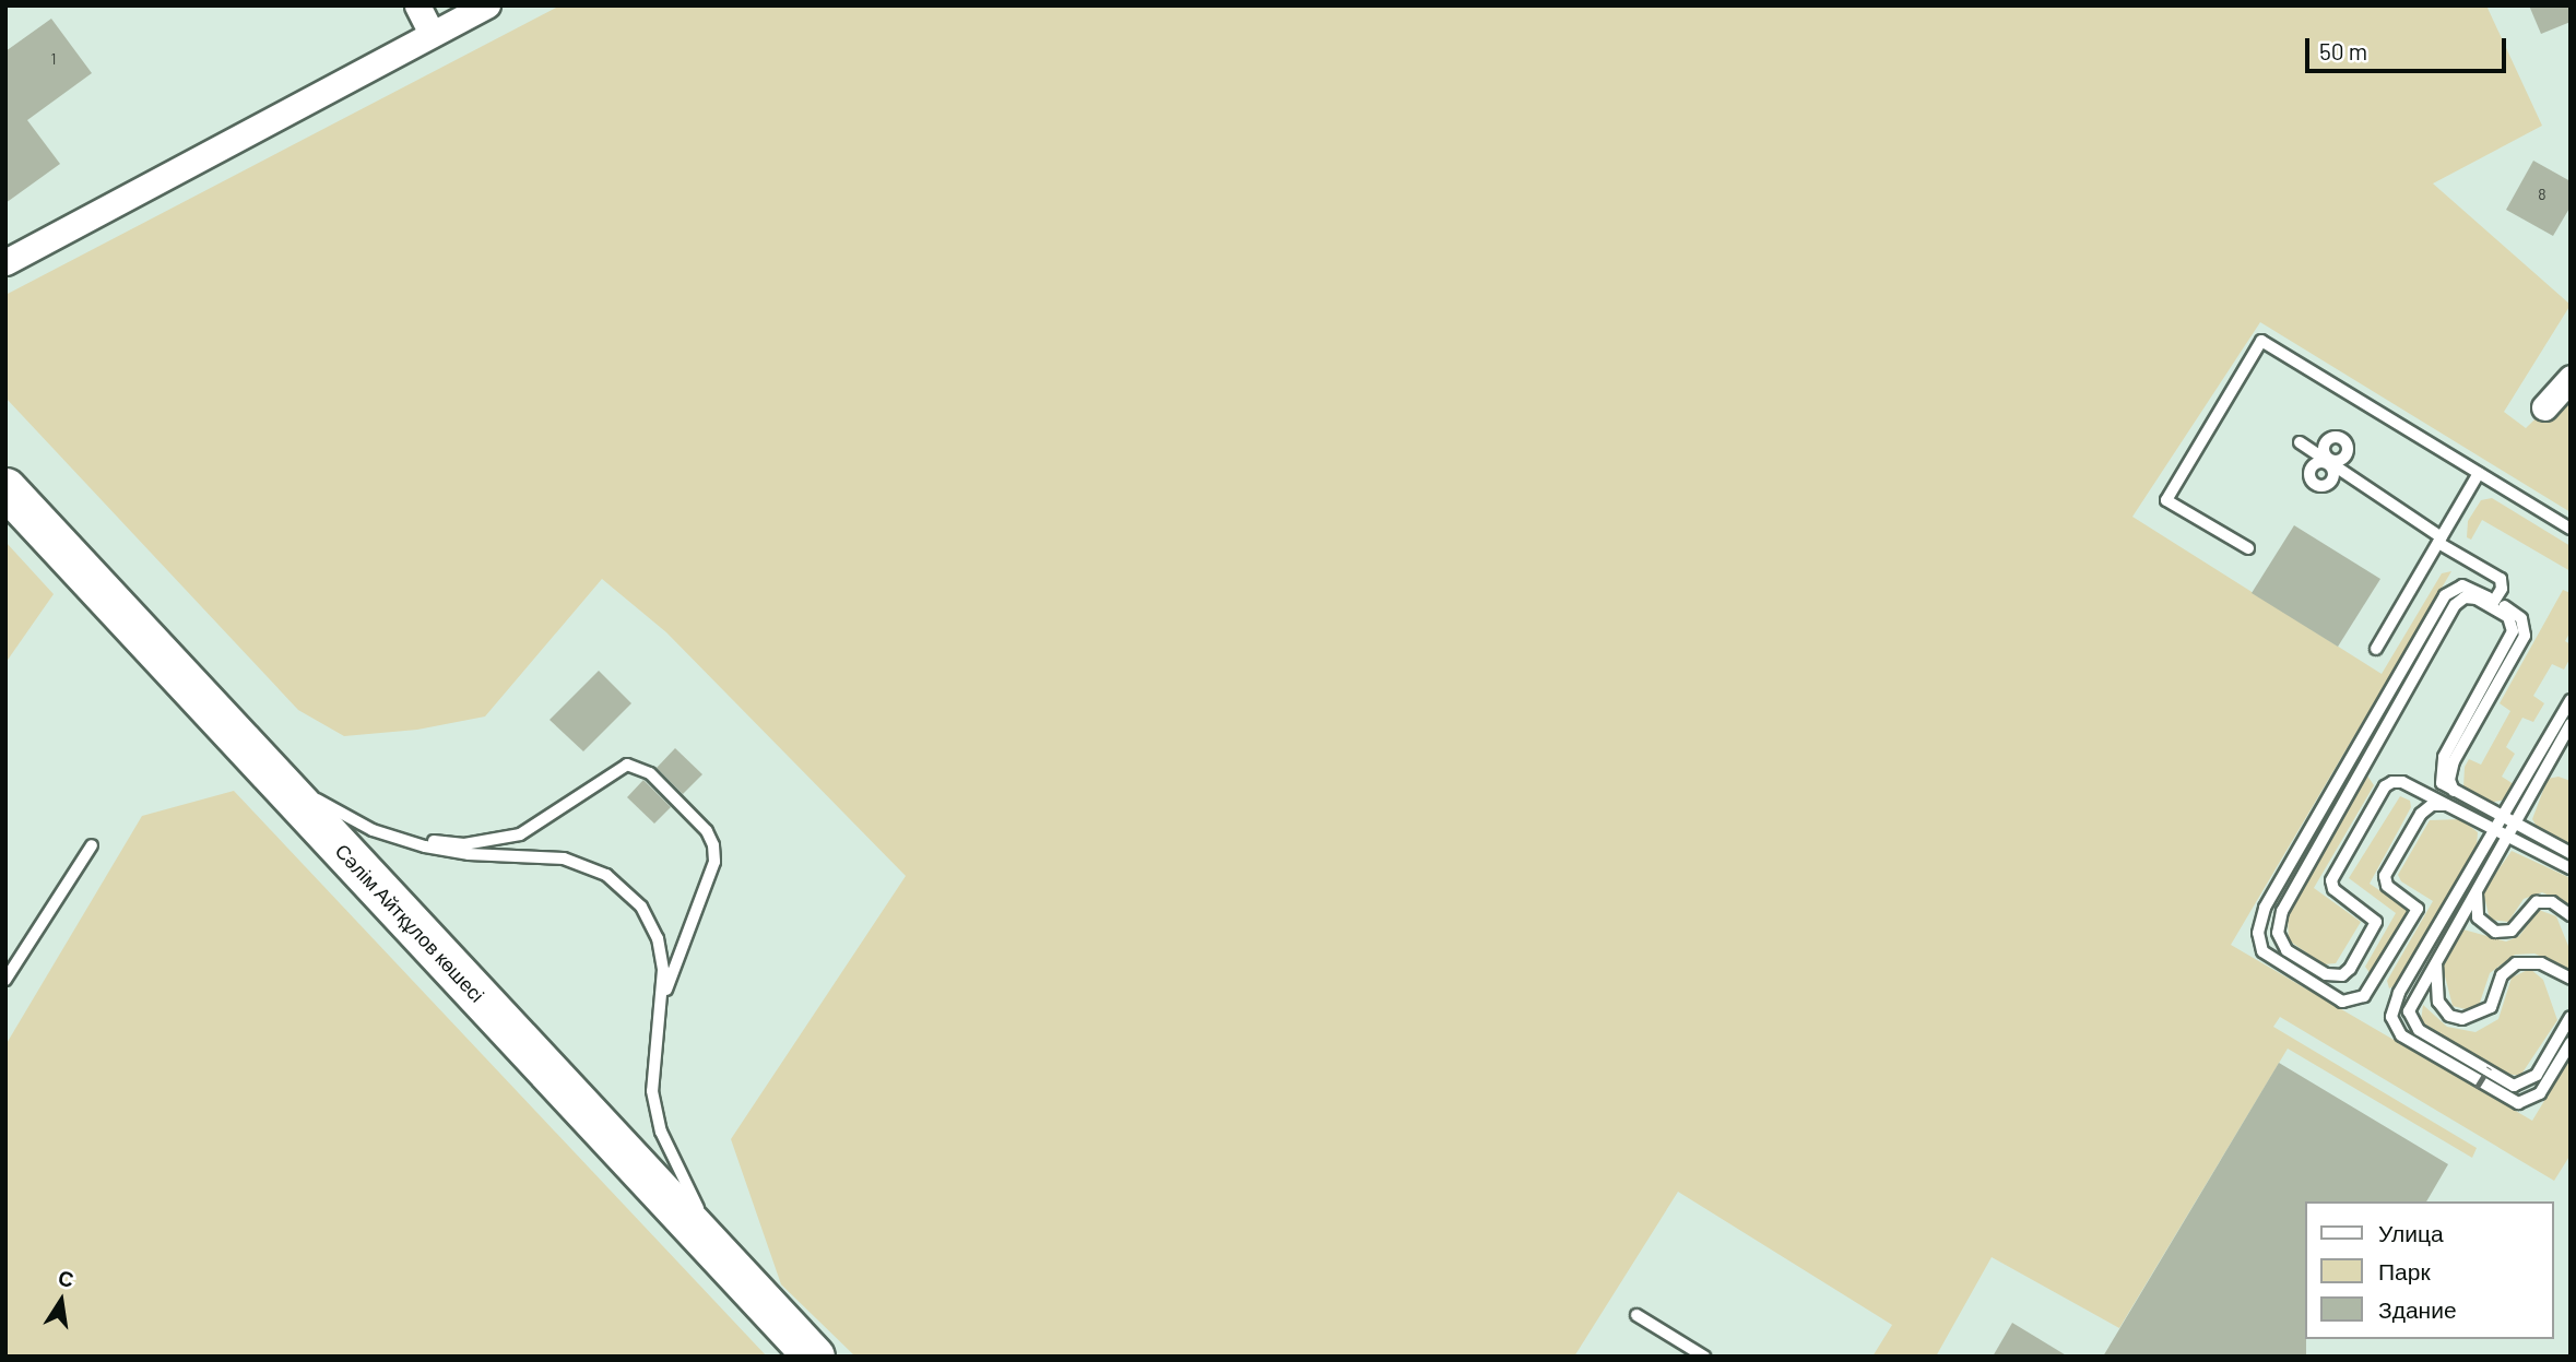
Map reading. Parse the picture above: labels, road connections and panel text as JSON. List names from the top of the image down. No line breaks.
{"streets":{"highway":["Сәлім Айтқұлов көшесі"]},"house_numbers":["1","8"],"legend":["Улица","Парк","Здание"],"scale_bar":"50 m","north":"top"}
